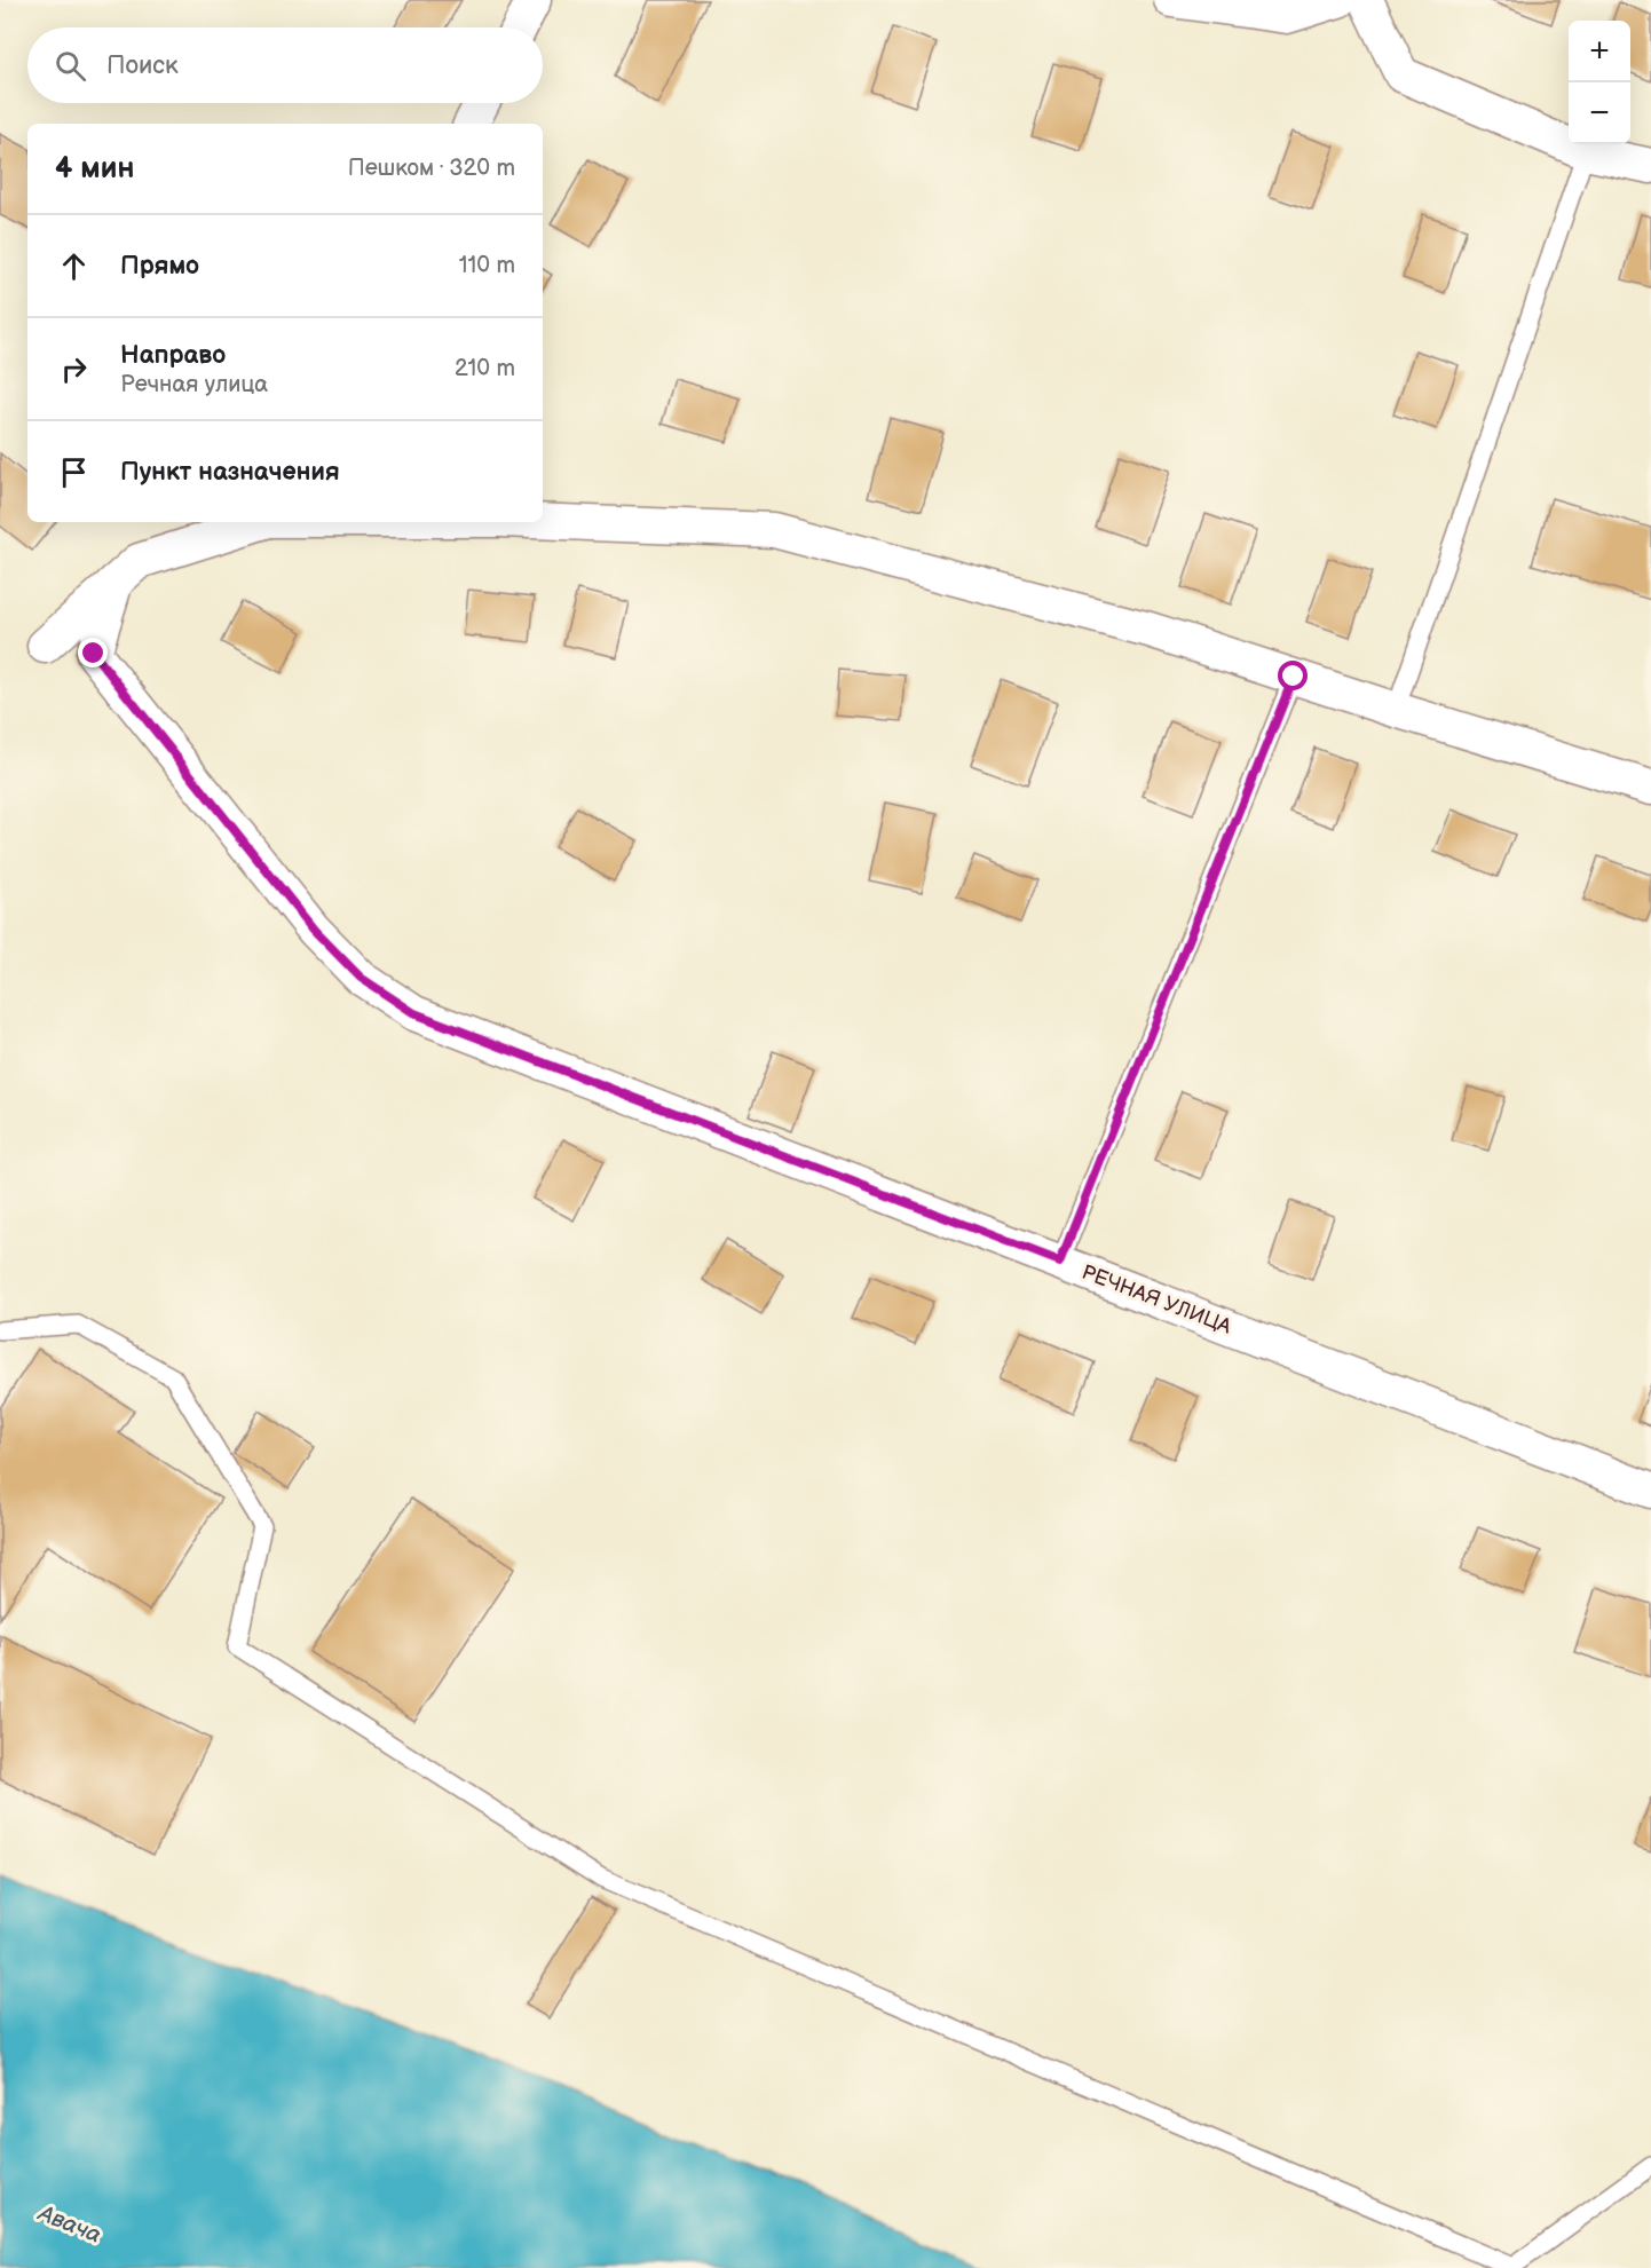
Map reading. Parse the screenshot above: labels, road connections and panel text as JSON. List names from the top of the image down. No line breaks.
{"streets":{"street":["РЕЧНАЯ УЛИЦА"]},"water":["Авача"],"page":{"map_buttons":["+","−"],"search":"Поиск","heading":["4 мин","Пешком · 320 m"],"list":[["Прямо","110 m"],["Направо","Речная улица","210 m"],"Пункт назначения"]}}
